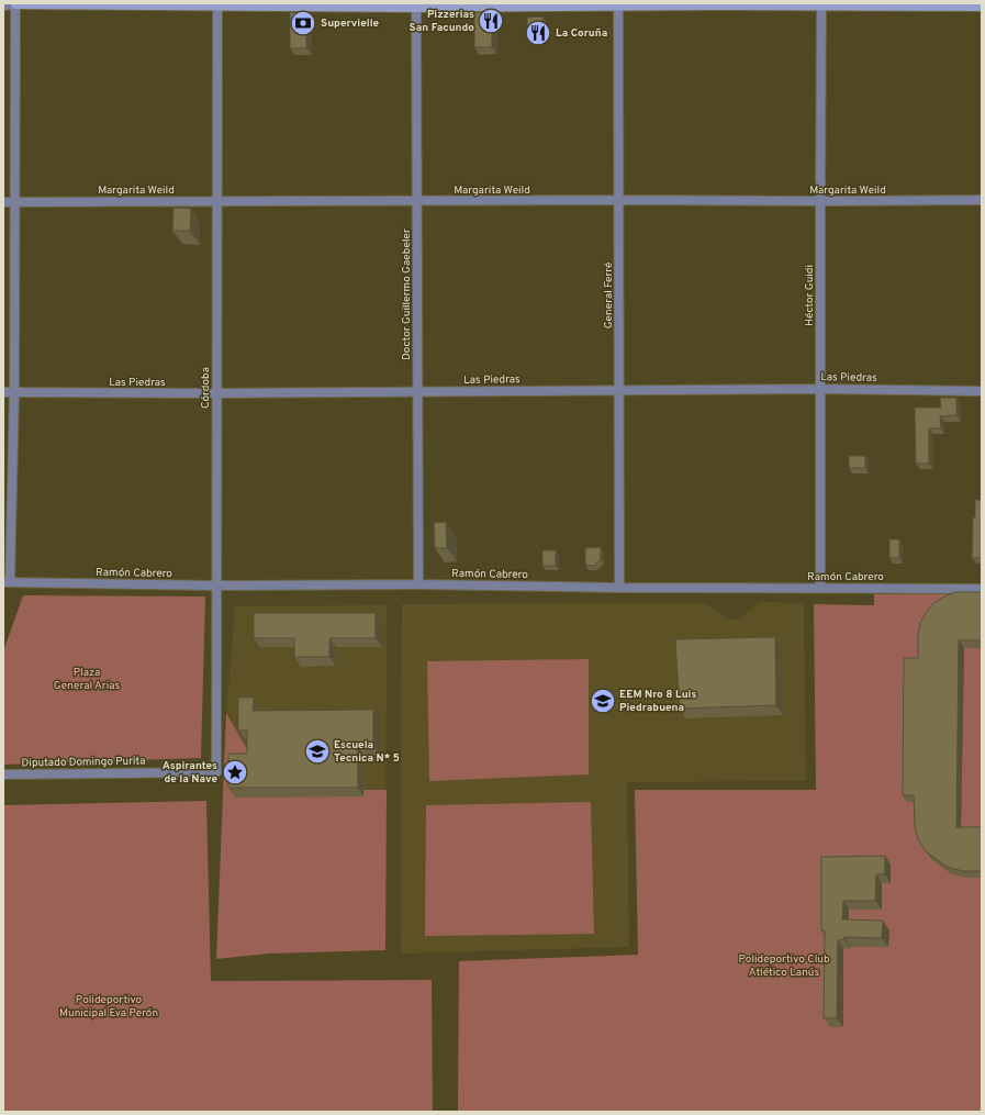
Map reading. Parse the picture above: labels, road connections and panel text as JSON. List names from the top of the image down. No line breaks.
{"streets":{"street":["Margarita Weild","Doctor Guillermo Gaebeler","General Ferré","Héctor Guidi","Las Piedras","Córdoba","Ramón Cabrero","Diputado Domingo Purita"]},"crossings":[["Margarita Weild","Doctor Guillermo Gaebeler"],["Margarita Weild","General Ferré"],["Margarita Weild","Héctor Guidi"],["Margarita Weild","Córdoba"],["Doctor Guillermo Gaebeler","Las Piedras"],["Doctor Guillermo Gaebeler","Ramón Cabrero"],["General Ferré","Las Piedras"],["General Ferré","Ramón Cabrero"],["Héctor Guidi","Las Piedras"],["Héctor Guidi","Ramón Cabrero"],["Las Piedras","Córdoba"],["Córdoba","Ramón Cabrero"],["Córdoba","Diputado Domingo Purita"]],"parks":["Plaza General Arias","Polideportivo Club Atlético Lanús","Polideportivo Municipal Eva Perón"],"places":{"restaurant":["Pizzerias San Facundo","La Coruña"],"bank":["Supervielle"],"school or university":["EEM Nro 8 Luis Piedrabuena","Escuela Tecnica N* 5"],"place":["Aspirantes de la Nave"]}}
